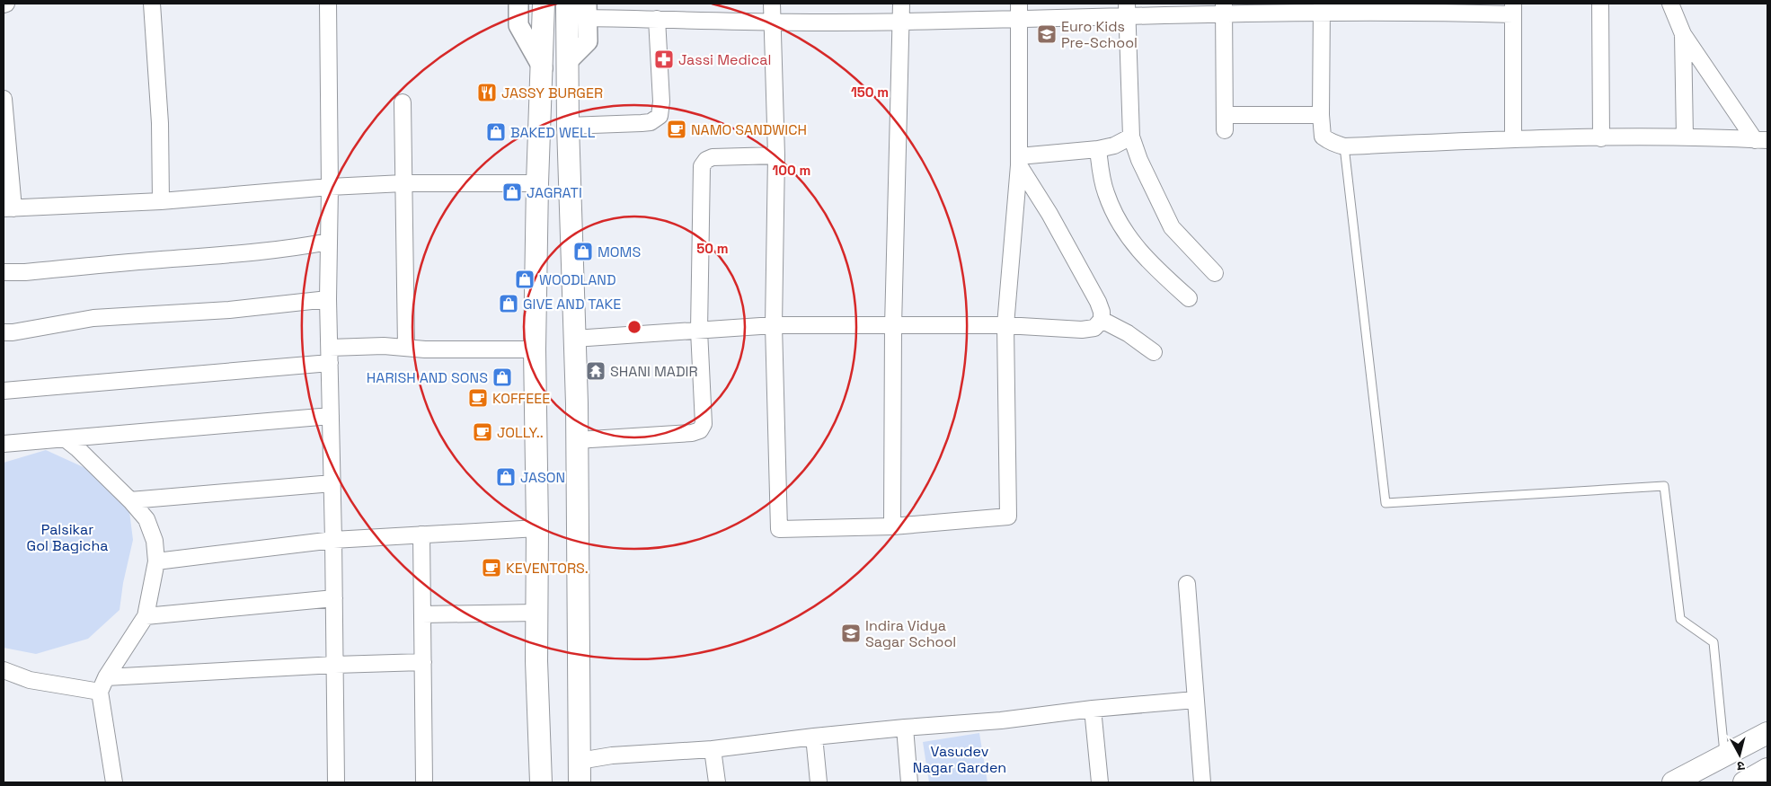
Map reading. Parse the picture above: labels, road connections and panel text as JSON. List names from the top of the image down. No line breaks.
{"parks":["Palsikar Gol Bagicha","Vasudev Nagar Garden"],"places":{"school or university":["Euro Kids Pre-School","Indira Vidya Sagar School"],"pharmacy":["Jassi Medical"],"restaurant":["JASSY BURGER"],"cafe":["NAMO SANDWICH","KOFFEEE","JOLLY..","KEVENTORS."],"shop":["BAKED WELL","JAGRATI","MOMS","WOODLAND","GIVE AND TAKE","HARISH AND SONS","JASON"],"temple":["SHANI MADIR"]},"north":"bottom","rings":["150 m","100 m","50 m"]}
